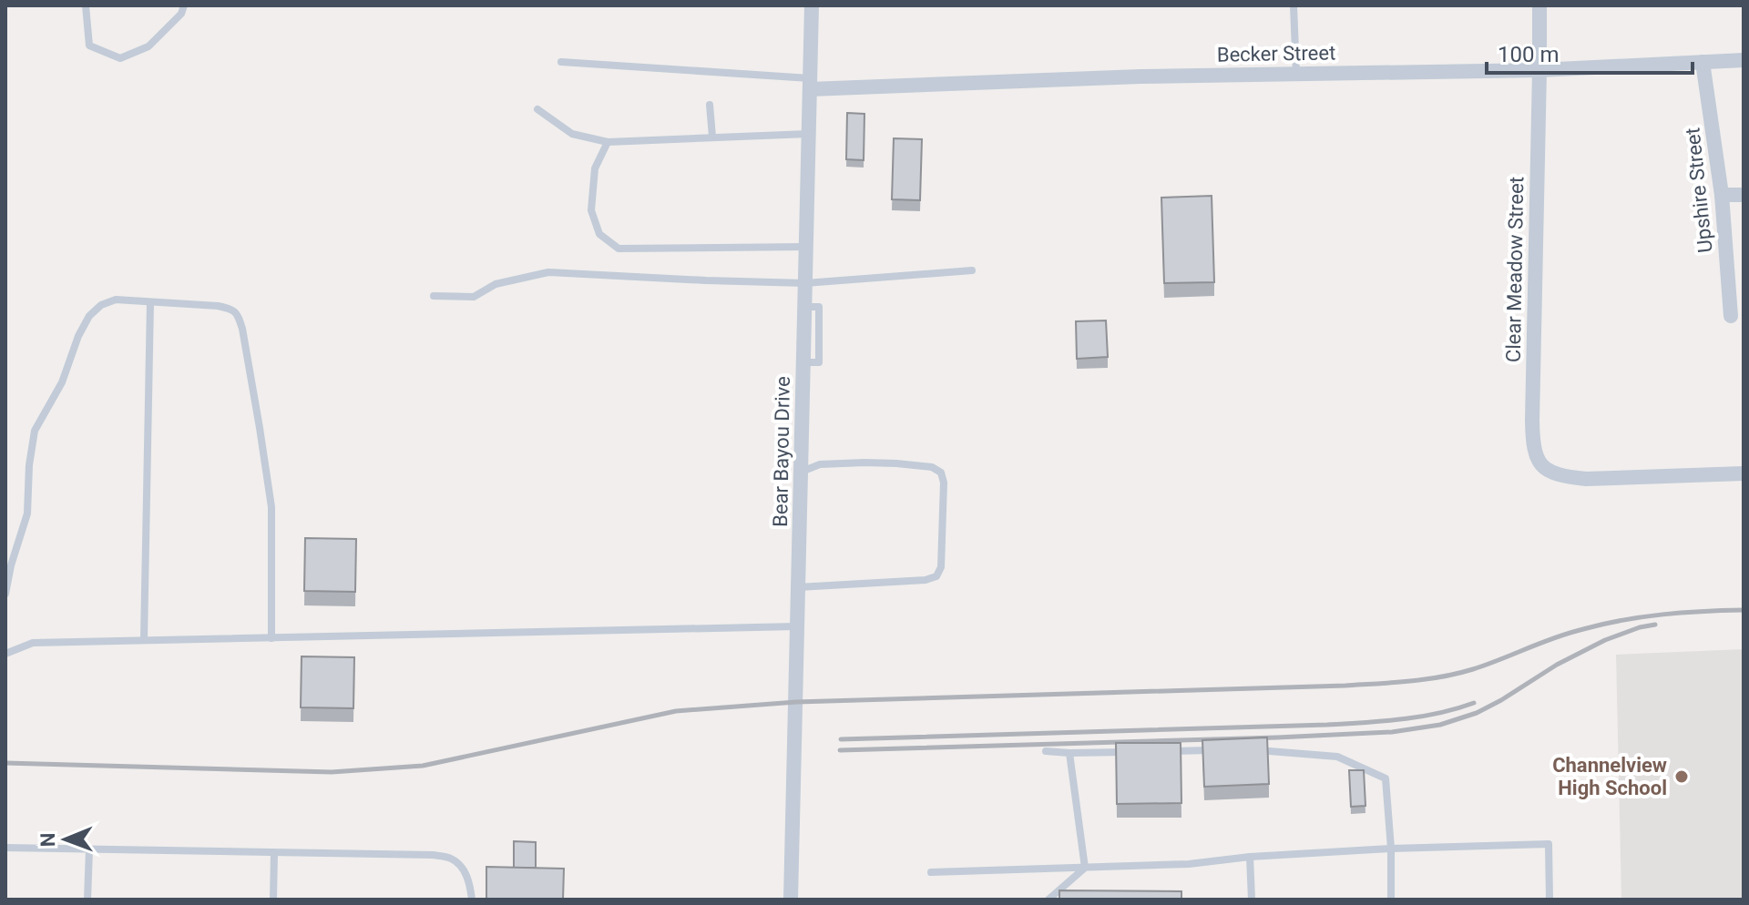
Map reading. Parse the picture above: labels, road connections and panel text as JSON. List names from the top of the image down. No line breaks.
{"streets":{"street":["Becker Street","Upshire Street","Clear Meadow Street","Bear Bayou Drive"]},"crossings":[["Becker Street","Upshire Street"],["Becker Street","Clear Meadow Street"],["Becker Street","Bear Bayou Drive"]],"places":["Channelview High School"],"scale_bar":"100 m","north":"left"}
